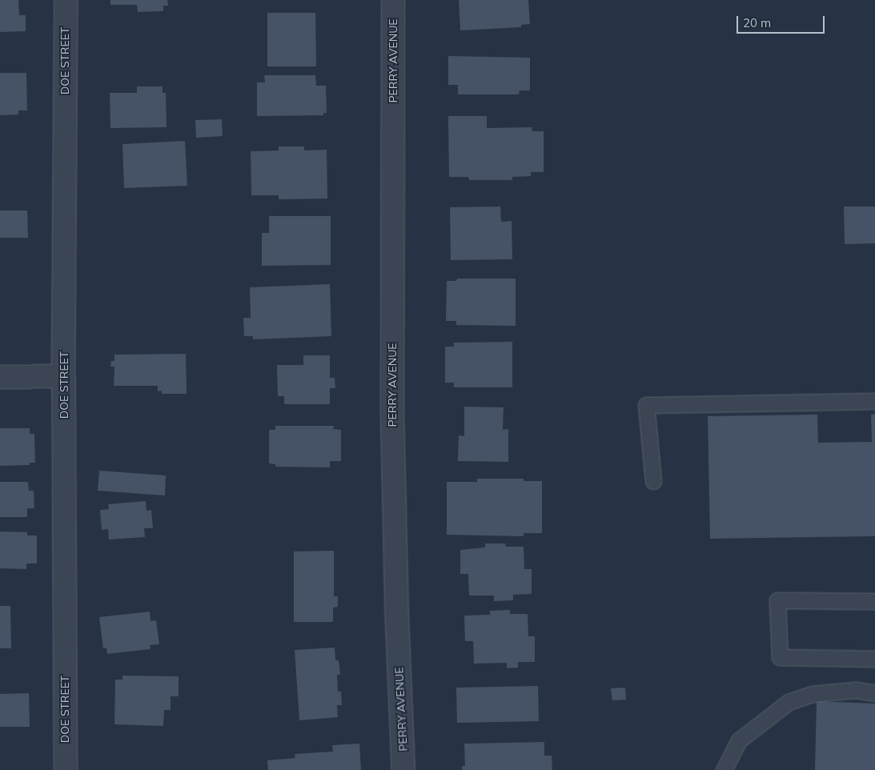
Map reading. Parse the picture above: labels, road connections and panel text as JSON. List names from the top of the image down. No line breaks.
{"streets":{"street":["DOE STREET","PERRY AVENUE"]},"scale_bar":"20 m"}
